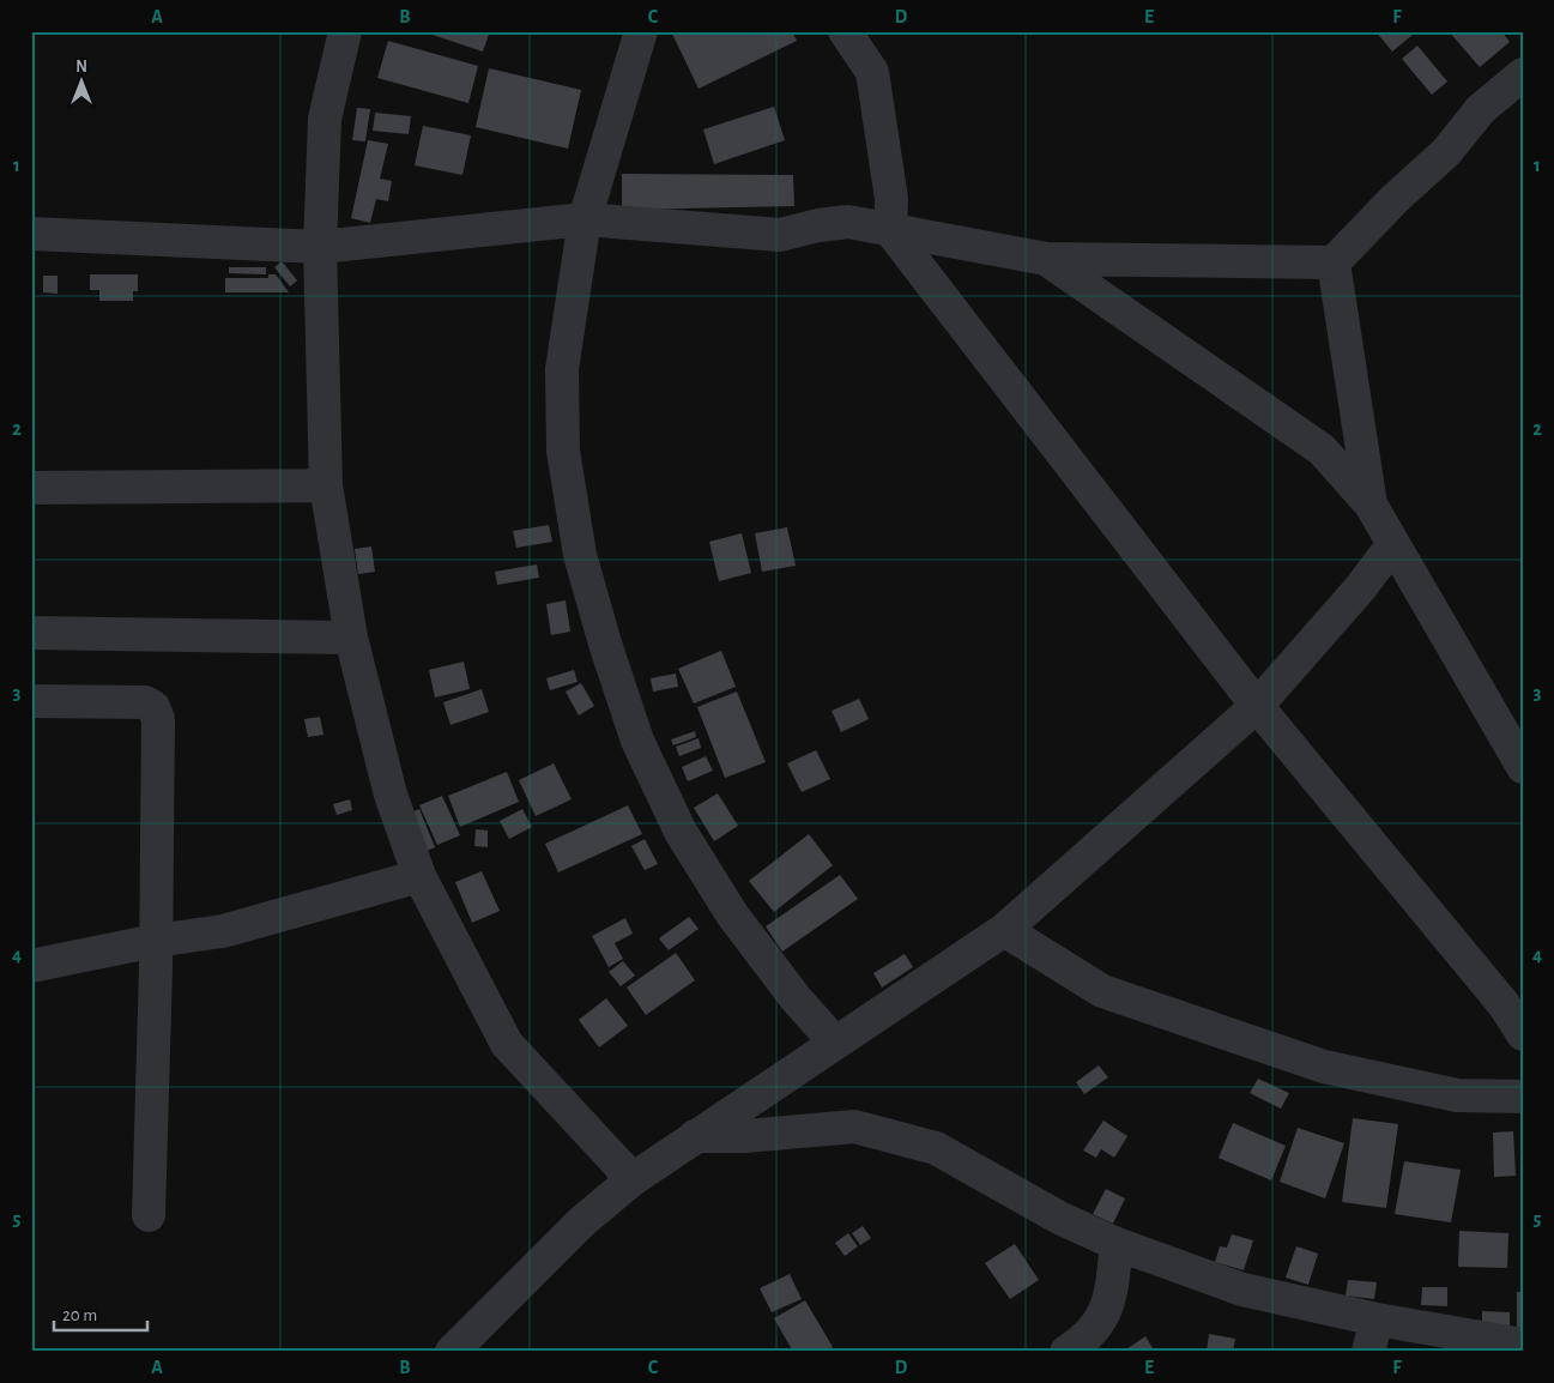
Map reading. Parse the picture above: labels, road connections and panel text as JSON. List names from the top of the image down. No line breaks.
{"scale_bar":"20 m","north":"top","grid":{"columns":["A","B","C","D","E","F"],"rows":["1","2","3","4","5"]}}
